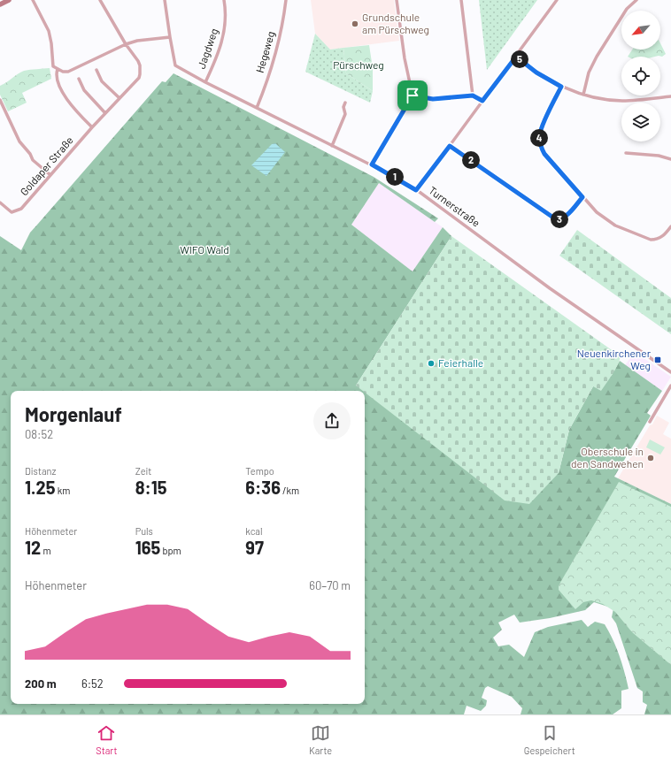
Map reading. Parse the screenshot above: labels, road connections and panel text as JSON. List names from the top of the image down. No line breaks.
{"streets":{"street":["Jagdweg","Hegeweg","Goldaper Straße","Turnerstraße"]},"crossings":[["Jagdweg","Turnerstraße"],["Hegeweg","Turnerstraße"]],"parks":["Pürschweg","WIFO Wald"],"places":{"other":["Grundschule am Pürschweg","Feierhalle","Oberschule in den Sandwehen"],"transit":["Neuenkirchener Weg"]},"north":"bottom left","page":{"pins":["5","4","2","1","3"],"heading":["Morgenlauf","08:52"],"stats":[["Distanz","1.25 km"],["Zeit","8:15"],["Tempo","6:36 /km"],["Höhenmeter","12 m"],["Puls","165 bpm"],["kcal","97"]],"chart":["Höhenmeter","60–70 m"],"list":[{"name":"200 m","note":"6:52"}],"tabs":["Start","Karte","Gespeichert"]}}
